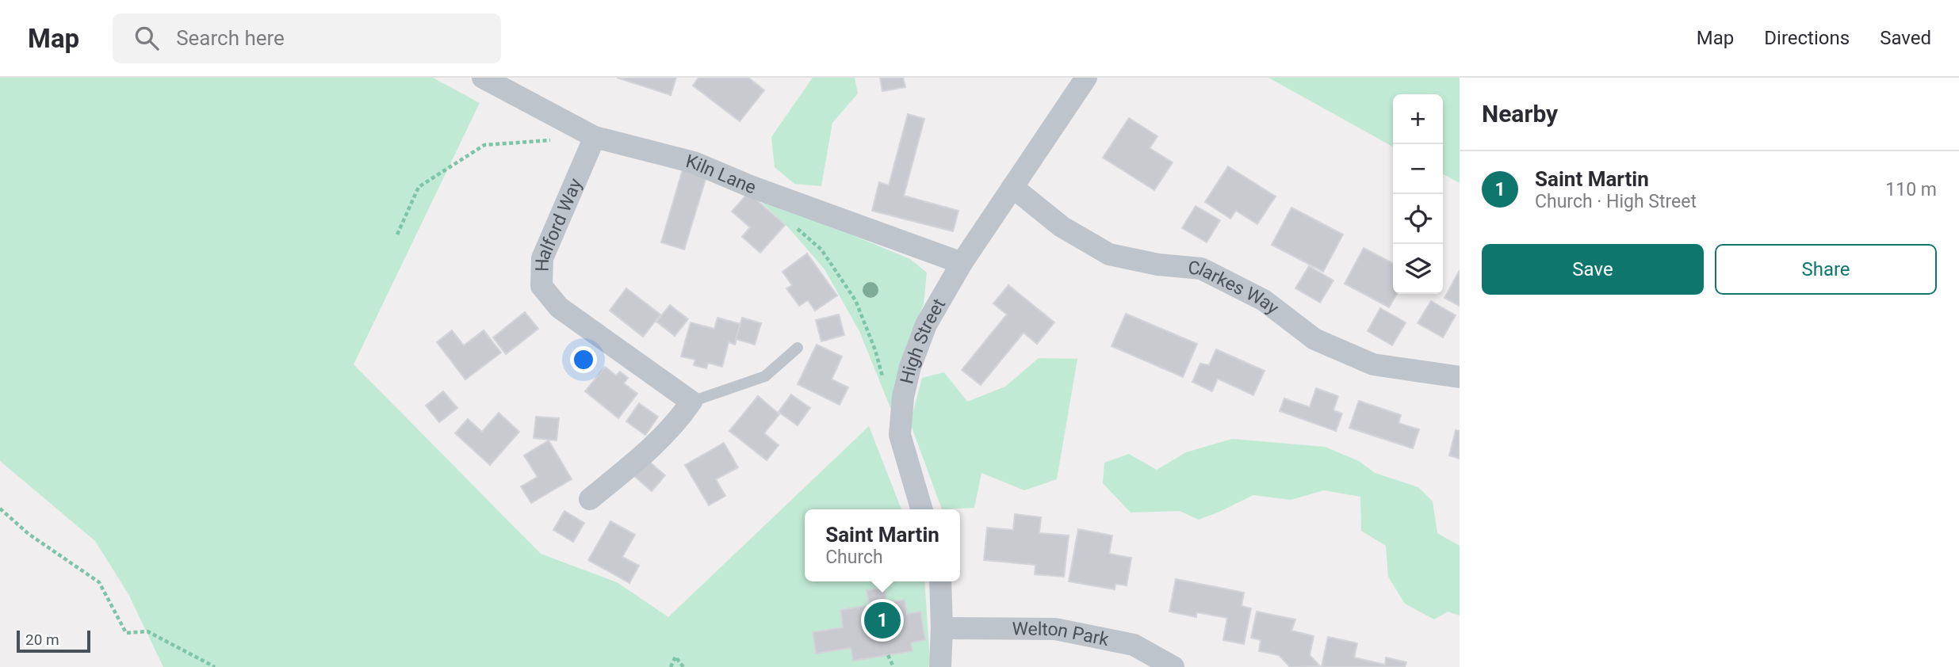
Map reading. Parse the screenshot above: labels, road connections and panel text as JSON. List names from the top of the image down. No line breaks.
{"streets":{"street":["Kiln Lane","Halford Way","Clarkes Way","High Street","Welton Park"]},"crossings":[["Kiln Lane","Halford Way"],["Kiln Lane","High Street"],["Clarkes Way","High Street"]],"scale_bar":"20 m","page":{"header":"Map","search":"Search here","nav":["Map","Directions","Saved"],"heading":"Nearby","map_buttons":["+","−"],"list":[{"mark":"1","name":"Saint Martin","note":"Church · High Street","value":"110 m"}],"buttons":["Save","Share"],"popup":["Saint Martin","Church"],"pins":"1","scale":"20 m"}}
